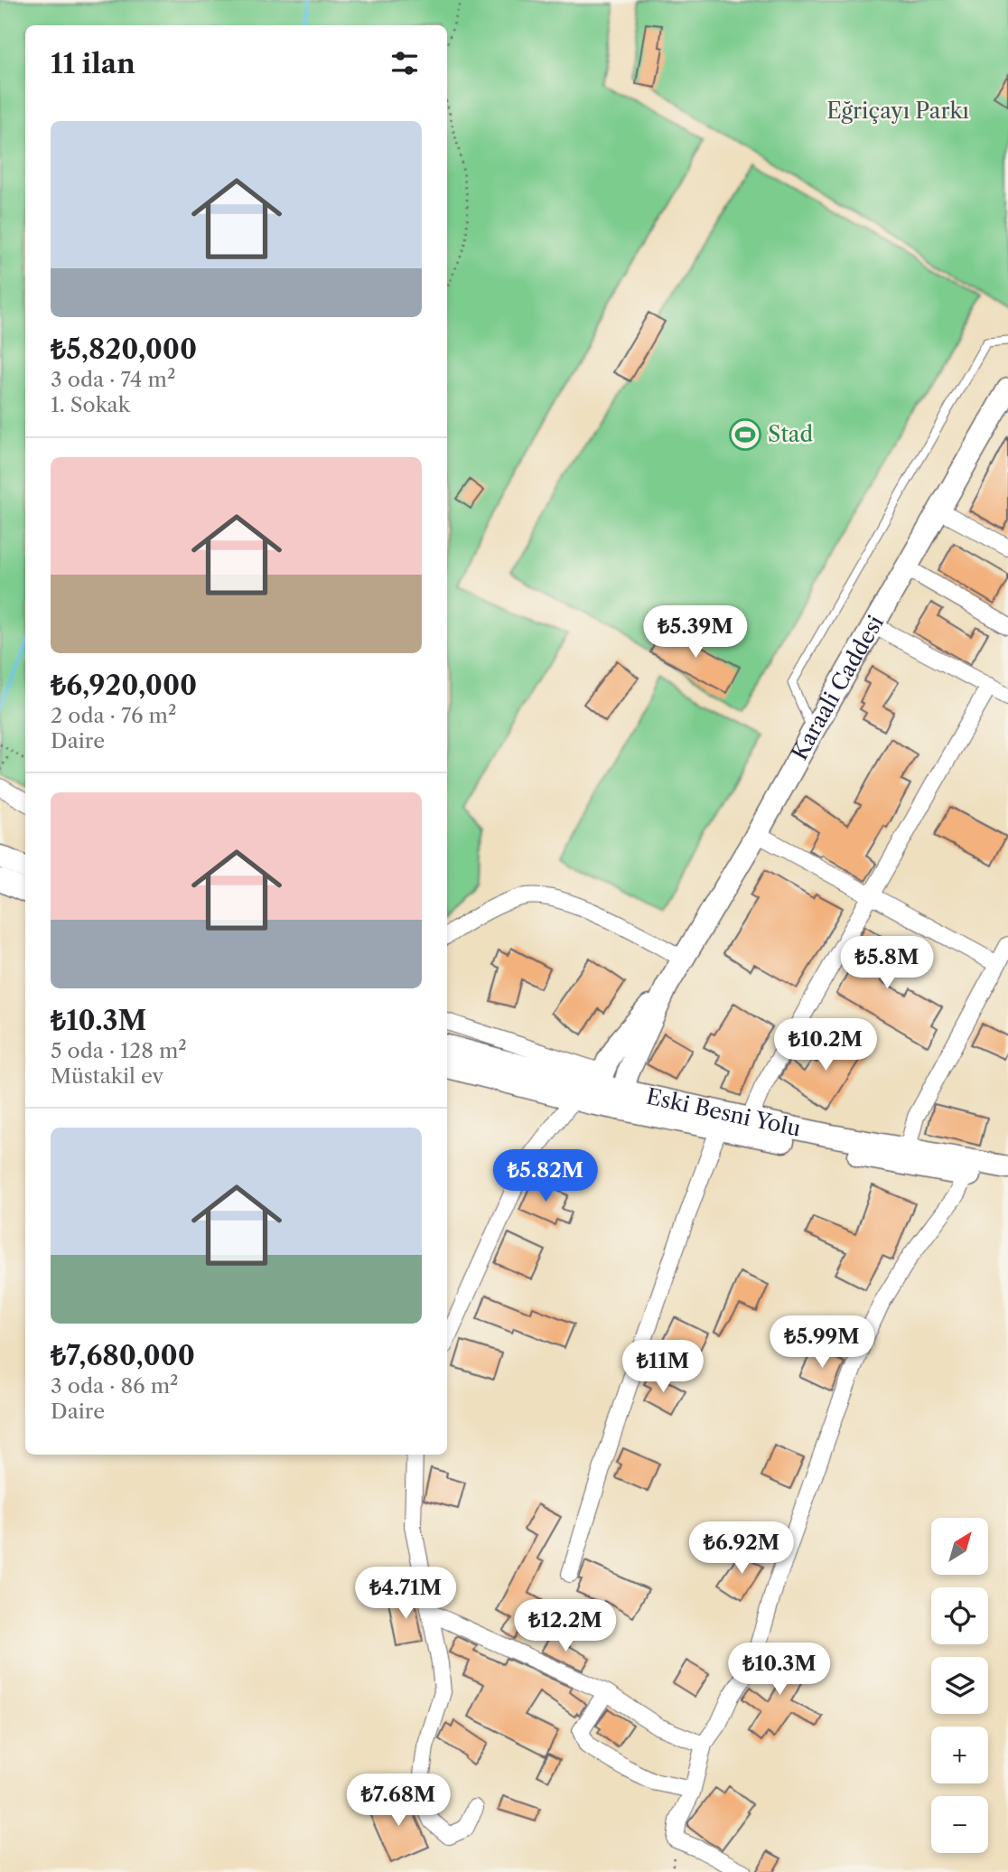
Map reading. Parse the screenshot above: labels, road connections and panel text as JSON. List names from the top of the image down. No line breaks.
{"streets":{"main road":["Karaali Caddesi","Eski Besni Yolu"]},"parks":["Eğriçayı Parkı"],"places":{"sports":["Stad"]},"north":"top right","page":{"heading":"11 ilan","list":[{"name":"₺5,820,000","note":"3 oda · 74 m² · 1. Sokak"},{"name":"₺6,920,000","note":"2 oda · 76 m² · Daire"},{"name":"₺10.3M","note":"5 oda · 128 m² · Müstakil ev"},{"name":"₺7,680,000","note":"3 oda · 86 m² · Daire"}],"price":["₺5.39M","₺5.8M","₺10.2M","₺5.82M","₺5.99M","₺11M","₺6.92M","₺4.71M","₺12.2M","₺10.3M","₺7.68M"],"map_buttons":["+","−"]}}
